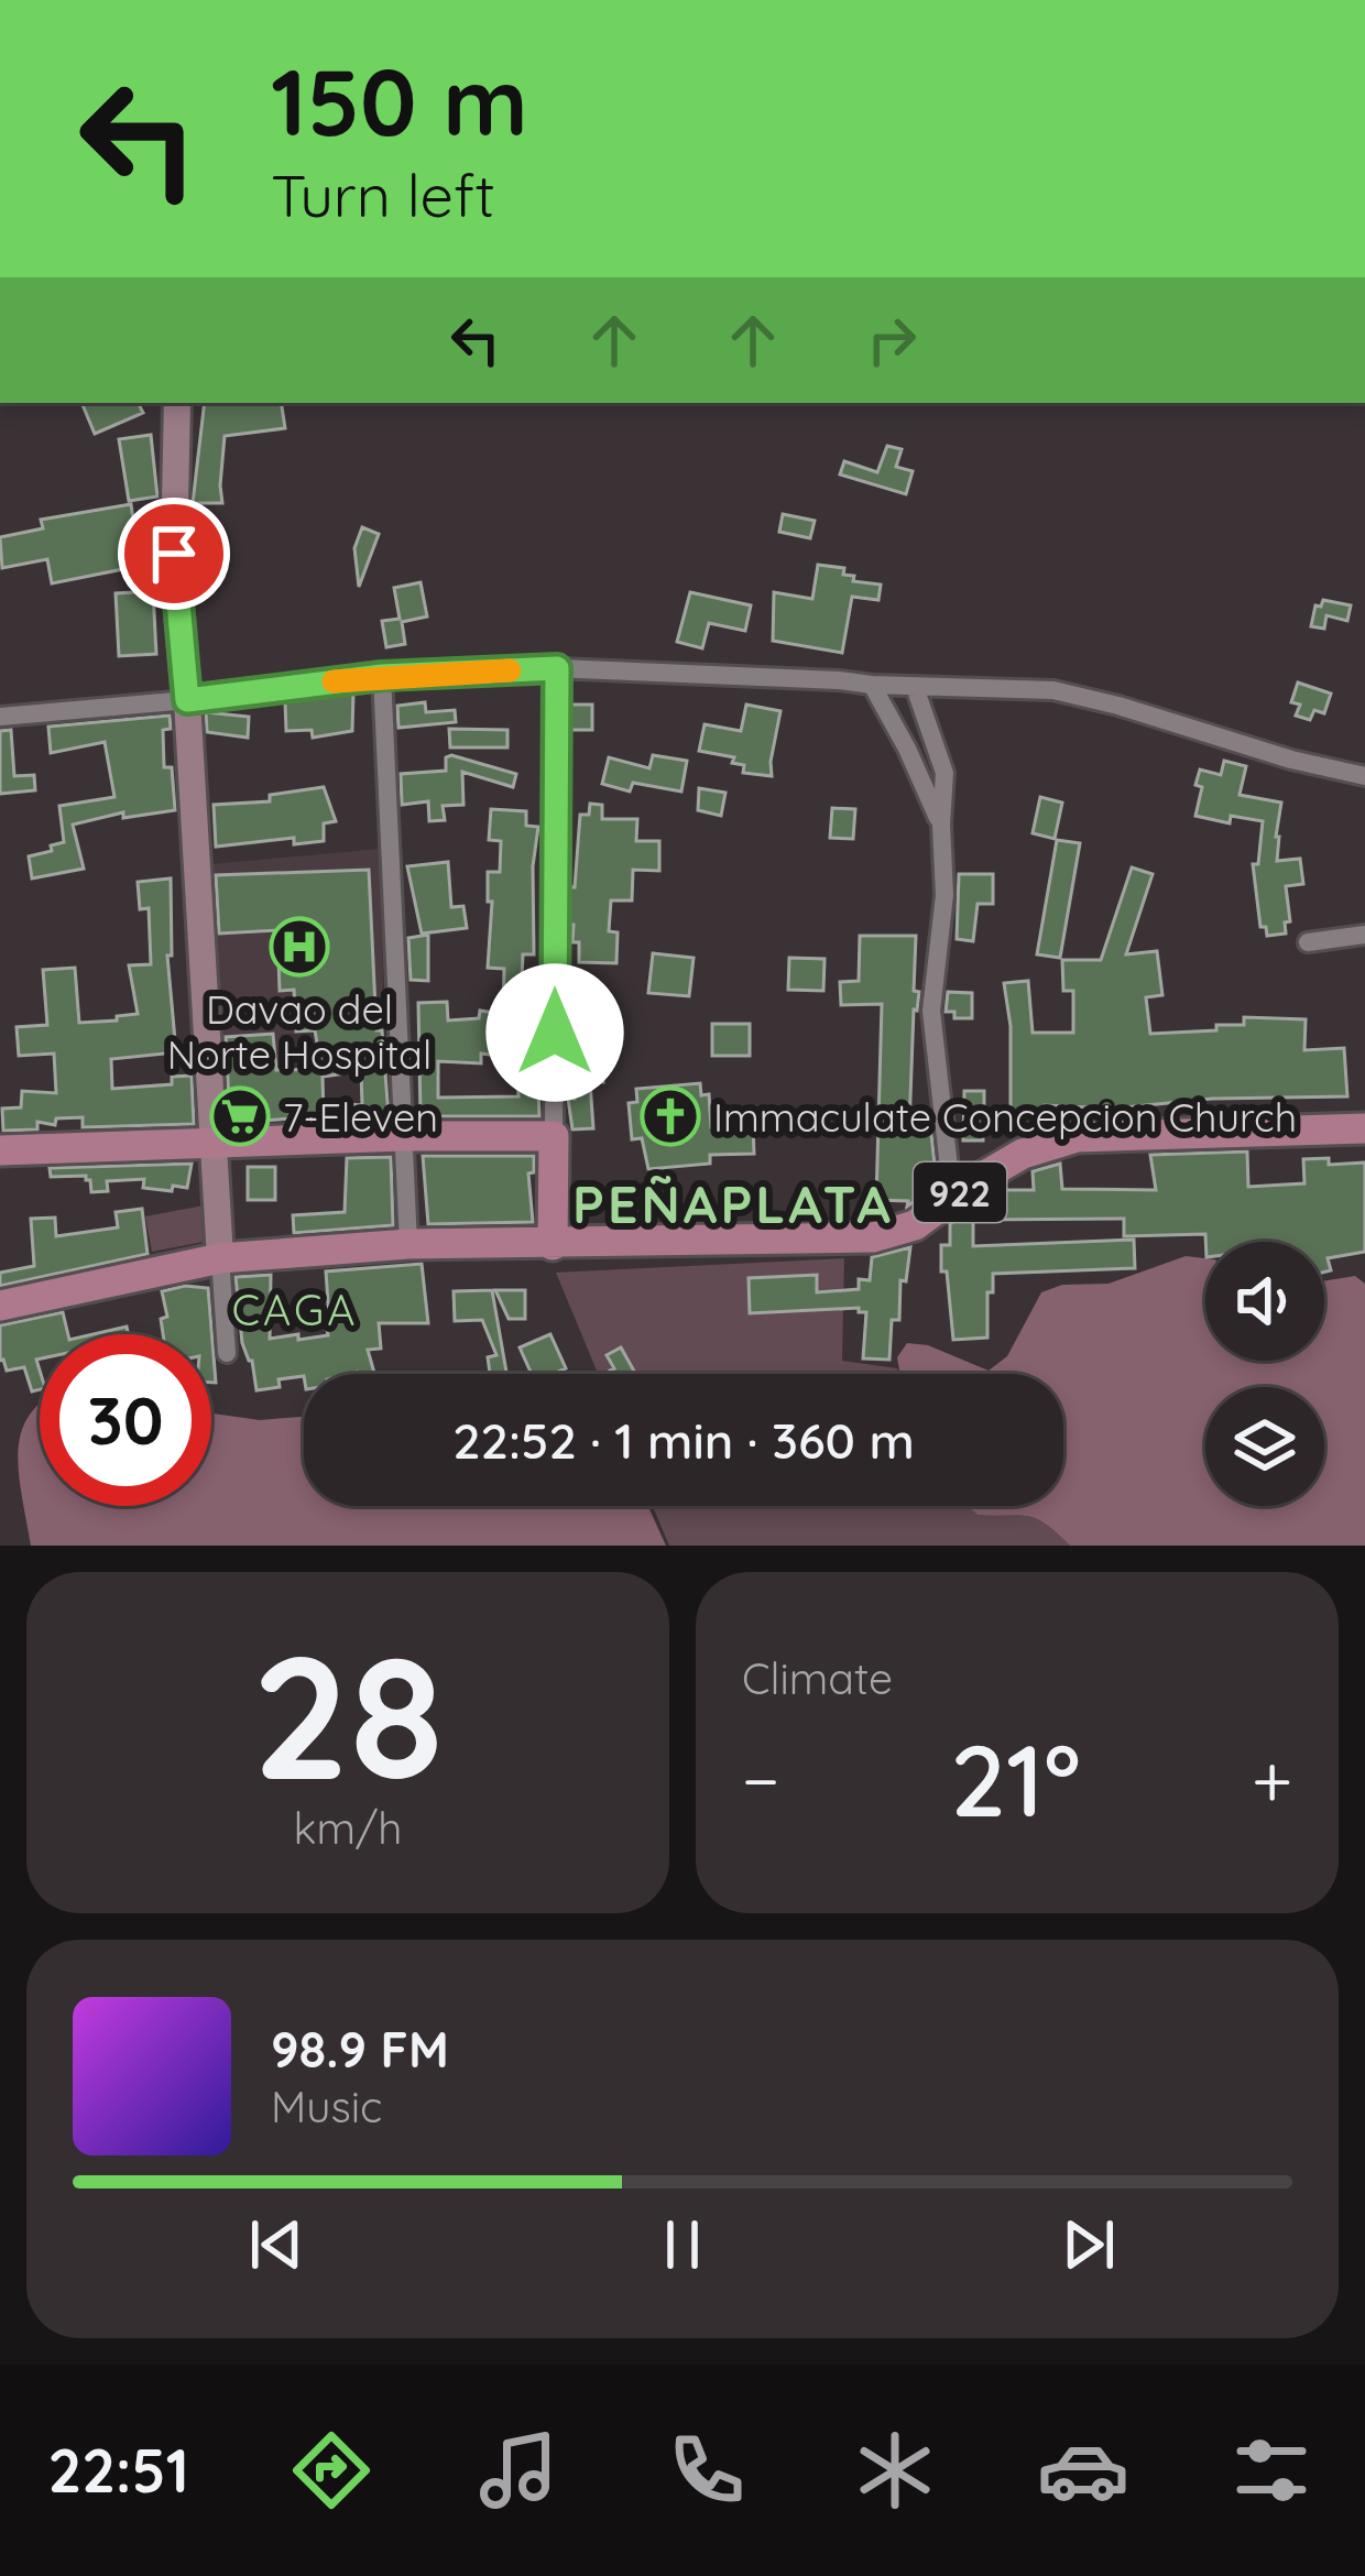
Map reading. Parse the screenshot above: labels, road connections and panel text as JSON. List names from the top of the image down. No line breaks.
{"streets":{"main road":["922"]},"districts":["PEÑAPLATA","CAGA"],"places":{"hospital":["Davao del Norte Hospital"],"supermarket":["7-Eleven"],"church":["Immaculate Concepcion Church"]},"page":{"turn":["150 m","Turn left"],"limit":"30","trip":"22:52 · 1 min · 360 m","tile":[["28","km/h"],"Climate"],"heat":["−","21°","+"],"song":["98.9 FM","Music"],"tabs":"22:51"}}
